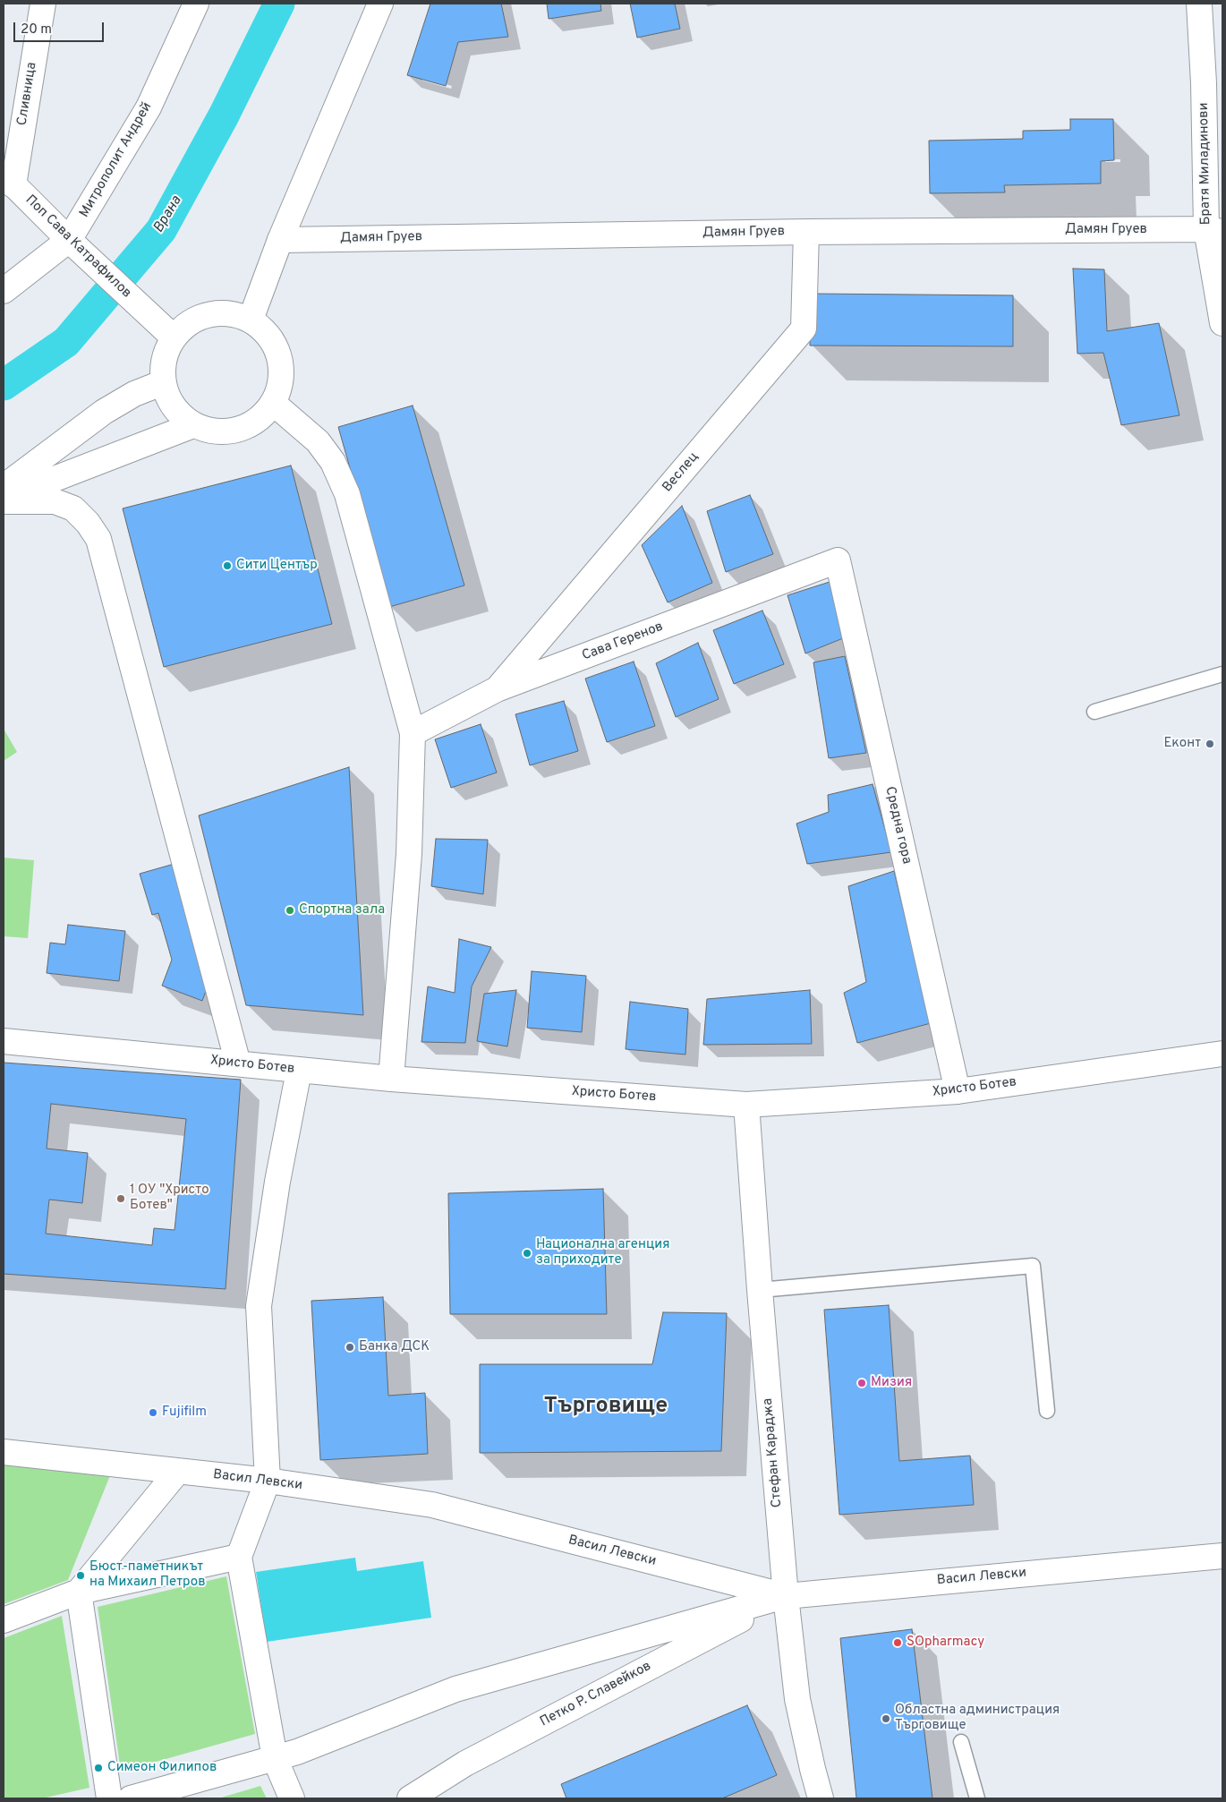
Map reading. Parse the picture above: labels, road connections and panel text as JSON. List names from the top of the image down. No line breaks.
{"streets":{"street":["Сливница","Митрополит Андрей","Братя Миладинови","Дамян Груев","Поп Сава Катрафилов","Веслец","Сава Геренов","Средна гора","Христо Ботев","Стефан Караджа","Васил Левски","Петко Р. Славейков"]},"crossings":[["Сливница","Поп Сава Катрафилов"],["Митрополит Андрей","Поп Сава Катрафилов"],["Братя Миладинови","Дамян Груев"],["Дамян Груев","Веслец"],["Веслец","Сава Геренов"],["Сава Геренов","Средна гора"],["Средна гора","Христо Ботев"],["Христо Ботев","Стефан Караджа"],["Стефан Караджа","Васил Левски"],["Стефан Караджа","Петко Р. Славейков"],["Васил Левски","Петко Р. Славейков"]],"districts":["Търговище"],"water":["Врана"],"places":["Сити Център","Еконт","Спортна зала","1 ОУ \"Христо Ботев\"","Национална агенция за приходите","Банка ДСК","Мизия","Fujifilm","Бюст-паметникът на Михаил Петров","SOpharmacy","Областна администрация Търговище","Симеон Филипов"],"scale_bar":"20 m"}
